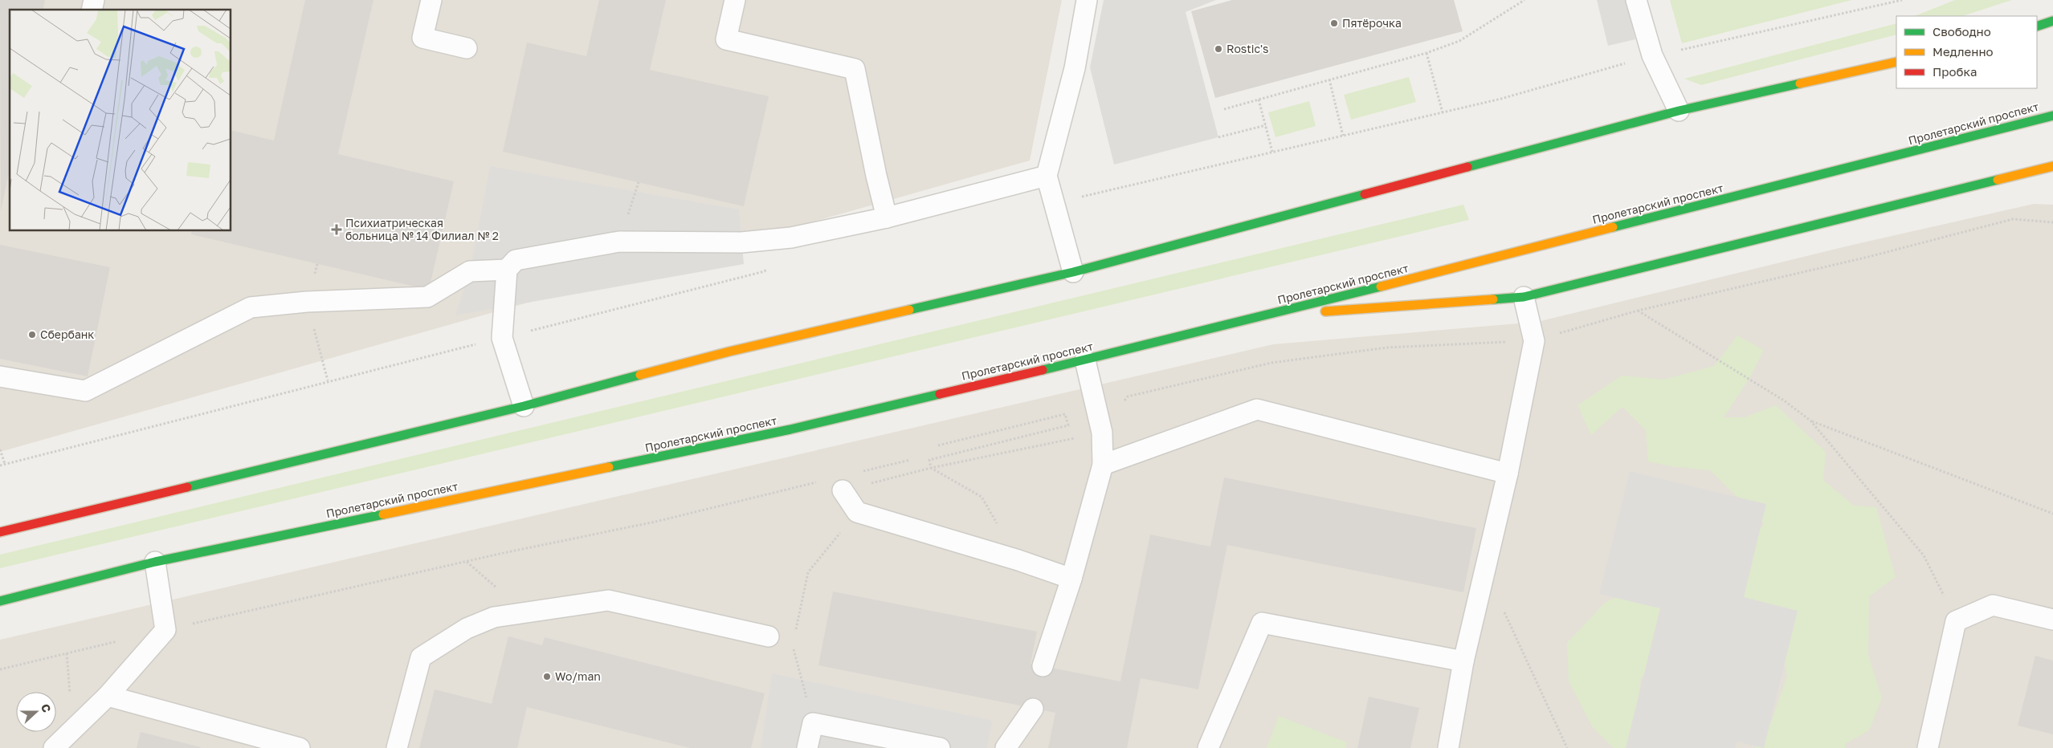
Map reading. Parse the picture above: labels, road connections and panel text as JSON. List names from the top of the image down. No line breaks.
{"streets":{"main road":["Пролетарский проспект"]},"places":{"other":["Пятёрочка","Rostic's","Сбербанк","Wo/man"],"health":["Психиатрическая больница № 14 Филиал № 2"]},"legend":["Свободно","Медленно","Пробка"],"north":"right"}
